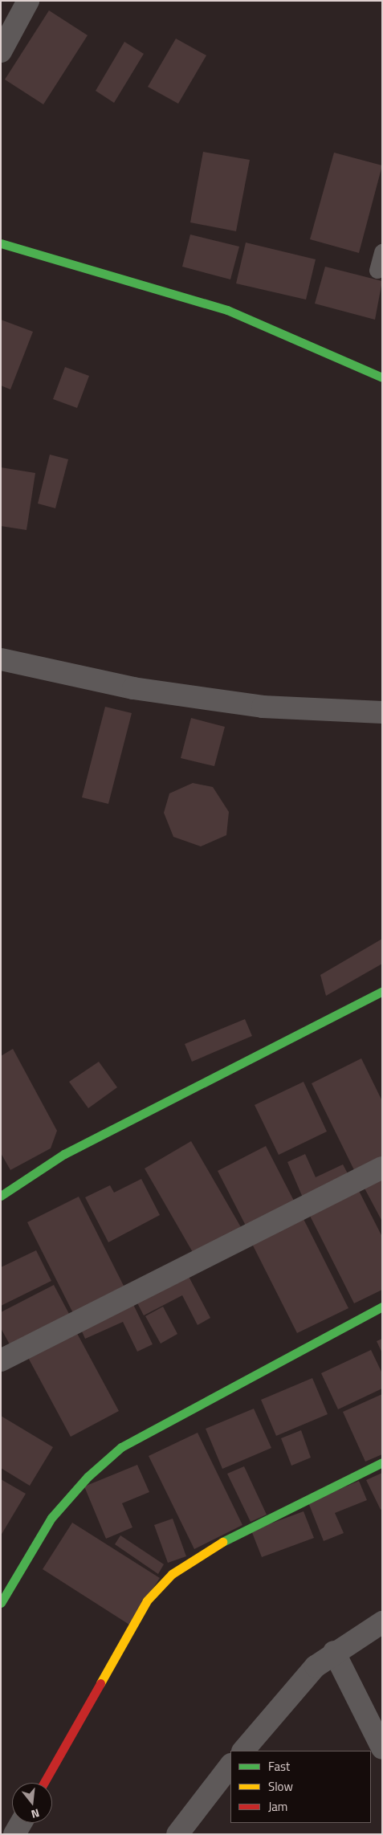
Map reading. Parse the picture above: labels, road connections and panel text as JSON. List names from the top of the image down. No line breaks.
{"legend":["Fast","Slow","Jam"],"north":"bottom"}
